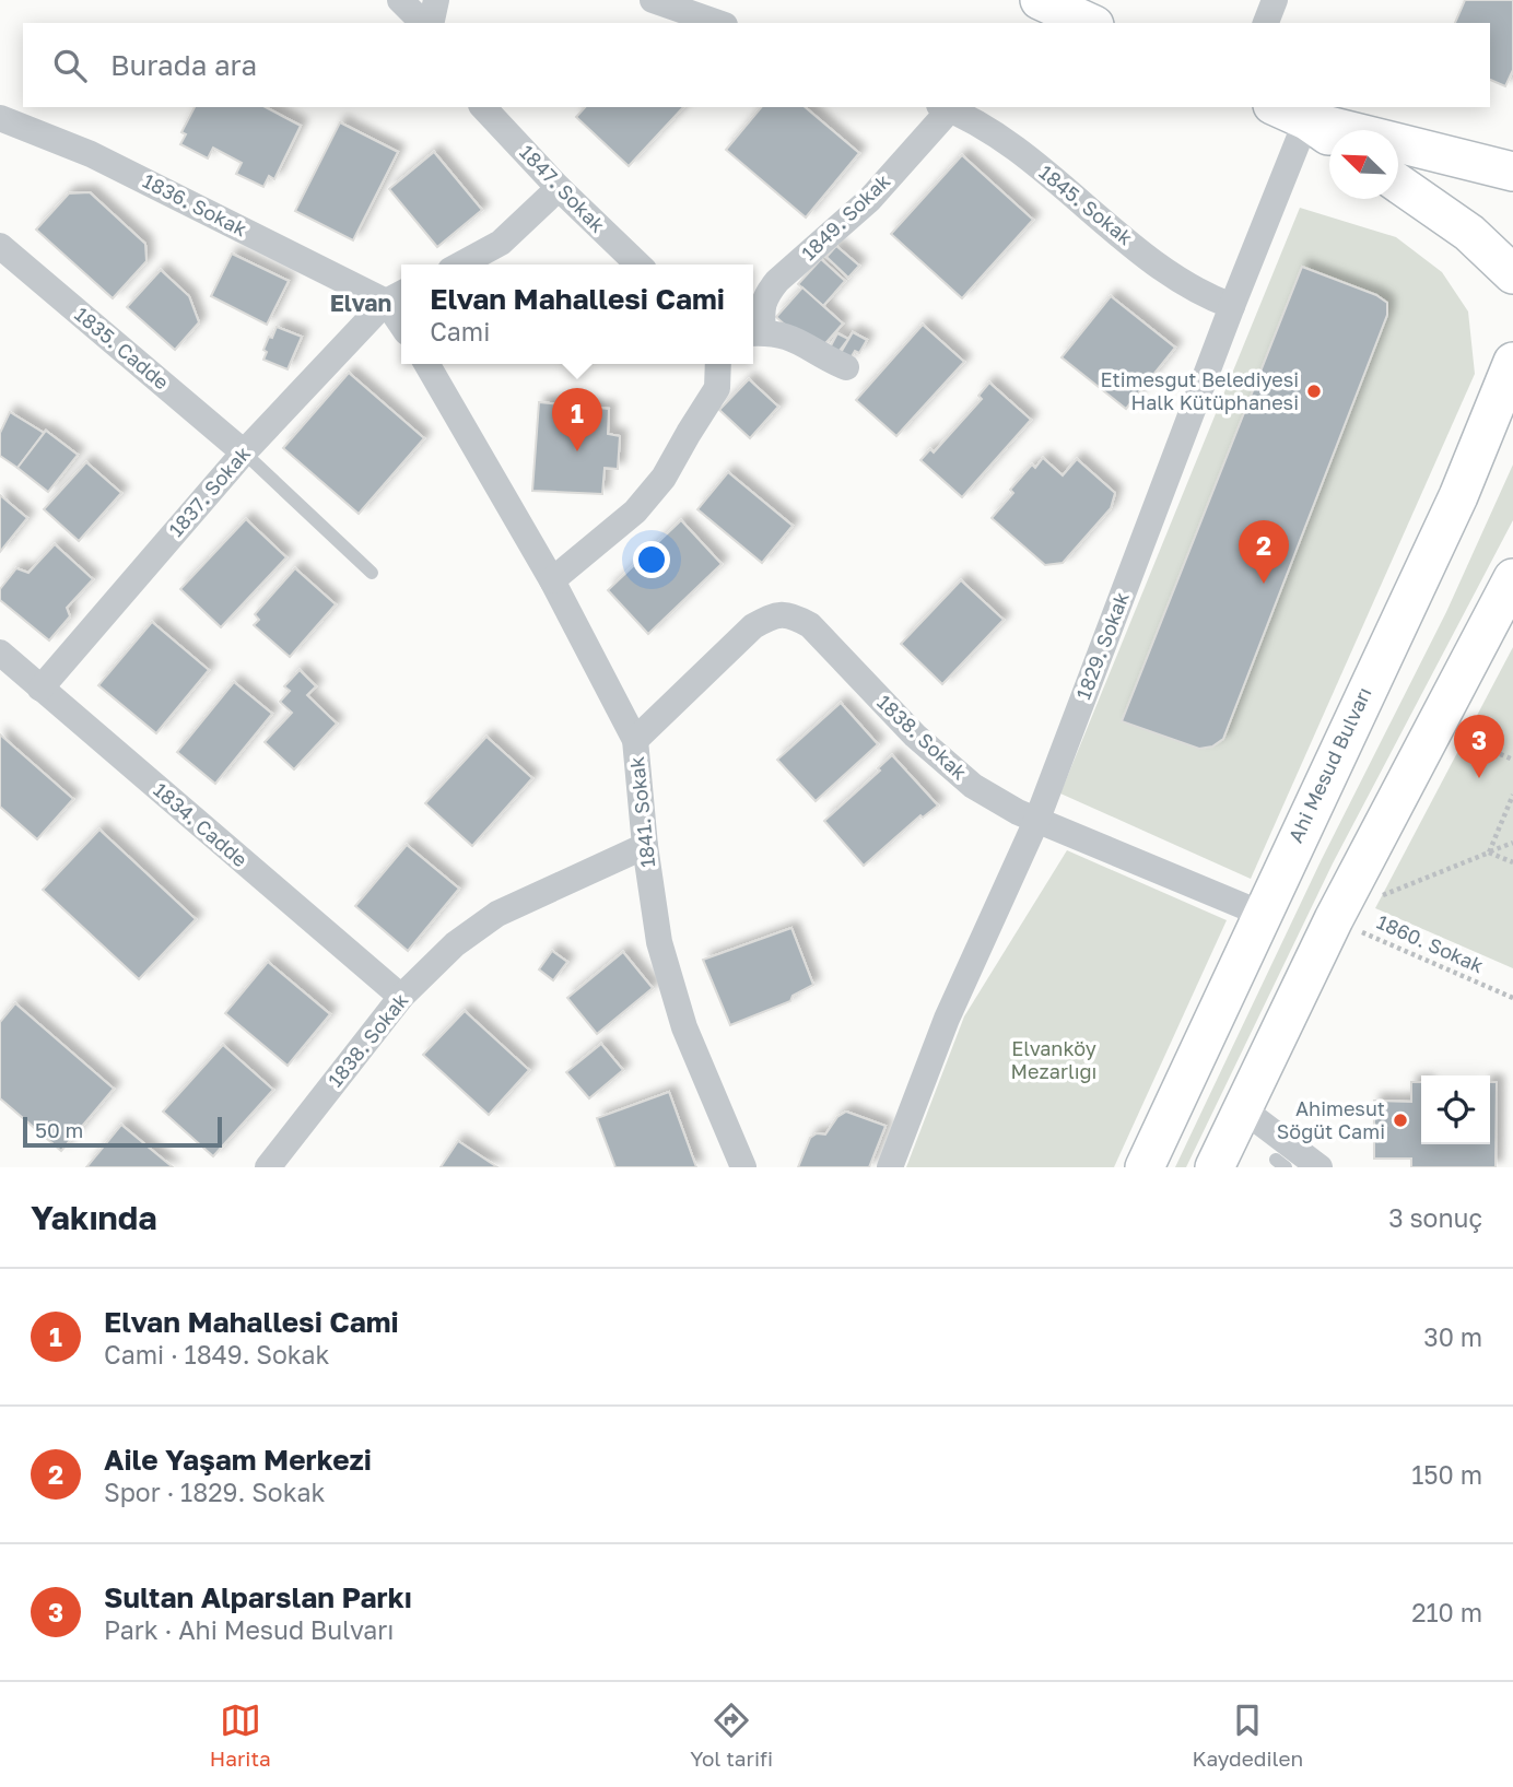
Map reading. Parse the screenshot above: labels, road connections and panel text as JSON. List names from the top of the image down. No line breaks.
{"streets":{"main road":["Ahi Mesud Bulvarı"],"street":["1847. Sokak","1836. Sokak","1845. Sokak","1849. Sokak","1835. Cadde","1837. Sokak","1829. Sokak","1838. Sokak","1841. Sokak","1834. Cadde"],"path":["1860. Sokak"]},"crossings":[["1836. Sokak","1837. Sokak"],["1845. Sokak","1849. Sokak"],["1845. Sokak","1829. Sokak"],["1835. Cadde","1837. Sokak"],["1837. Sokak","1834. Cadde"],["1829. Sokak","1838. Sokak"],["1838. Sokak","Ahi Mesud Bulvarı"],["1838. Sokak","1841. Sokak"],["1838. Sokak","1834. Cadde"]],"districts":["Elvan"],"parks":["Elvanköy Mezarlığı"],"places":["Etimesgut Belediyesi Halk Kütüphanesi","Ahimesut Sögüt Cami"],"scale_bar":"50 m","north":"top left","page":{"search":"Burada ara","popup":["Elvan Mahallesi Cami","Cami"],"pins":["1","2","3"],"scale":"50 m","heading":["Yakında","3 sonuç"],"list":[{"mark":"1","name":"Elvan Mahallesi Cami","note":"Cami · 1849. Sokak","value":"30 m"},{"mark":"2","name":"Aile Yaşam Merkezi","note":"Spor · 1829. Sokak","value":"150 m"},{"mark":"3","name":"Sultan Alparslan Parkı","note":"Park · Ahi Mesud Bulvarı","value":"210 m"}],"nav":["Harita","Yol tarifi","Kaydedilen"]}}
